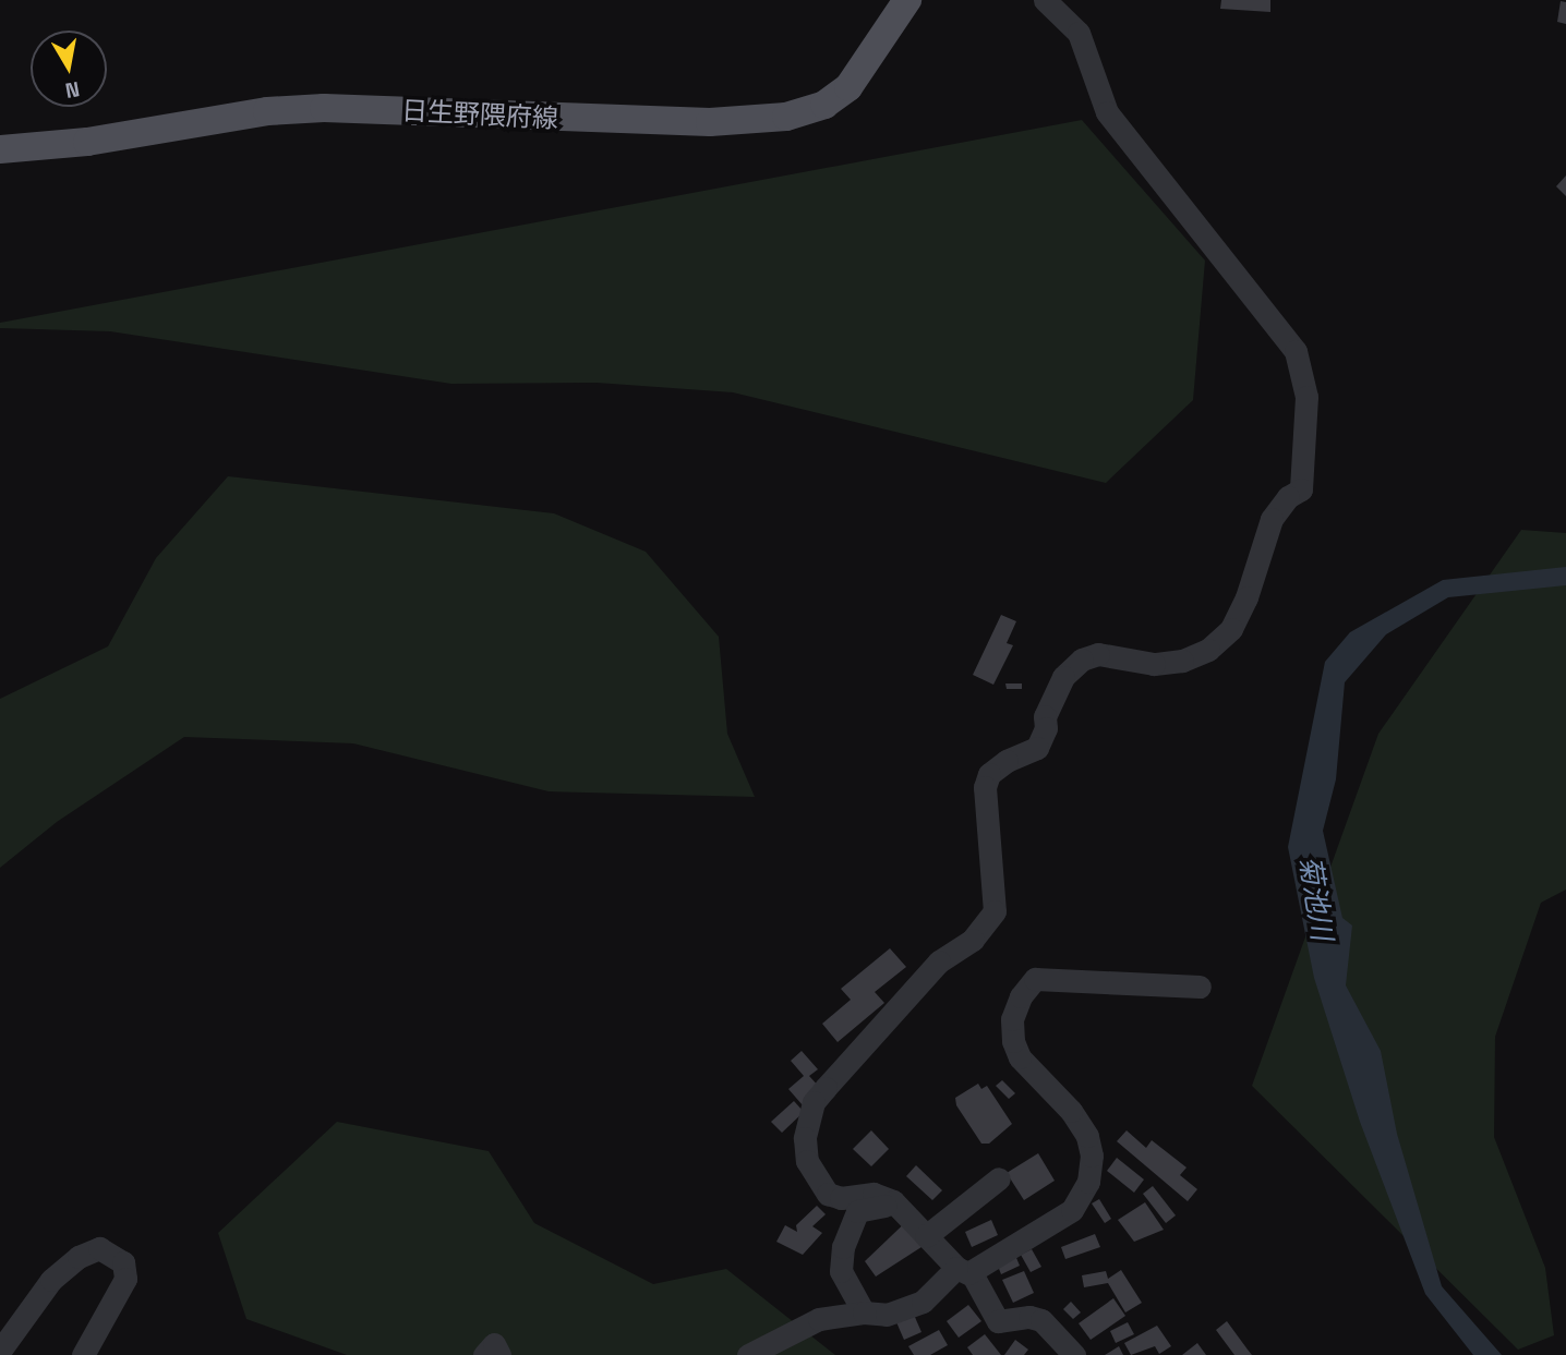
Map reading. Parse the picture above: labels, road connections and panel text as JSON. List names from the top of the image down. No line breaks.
{"streets":{"main road":["日生野隈府線"]},"water":["菊池川"],"north":"bottom"}
